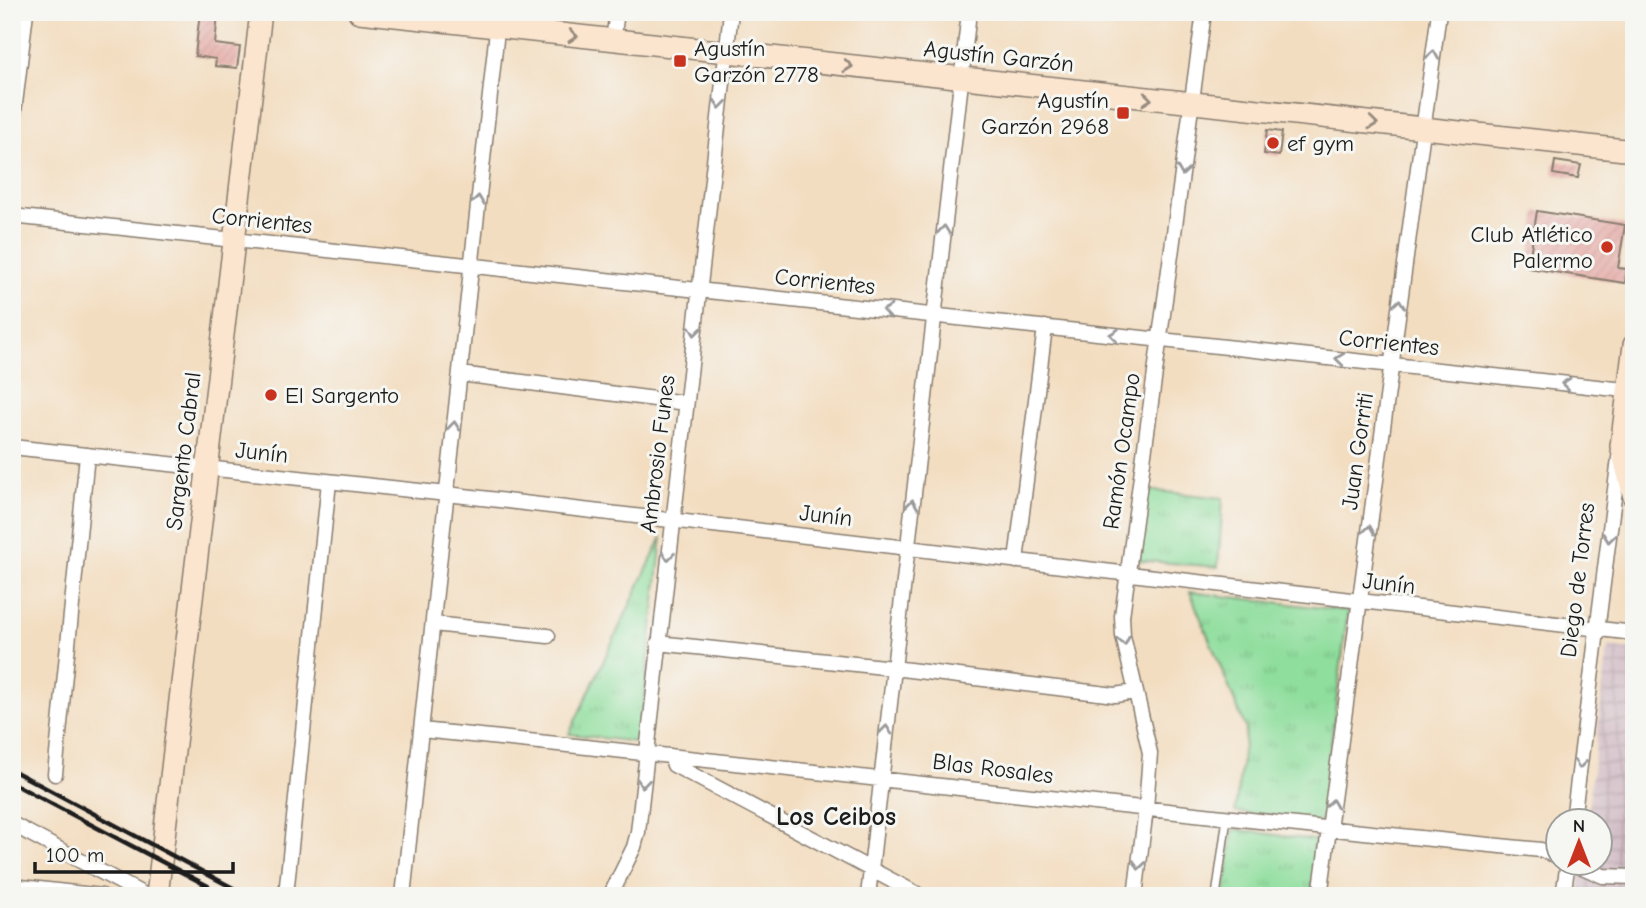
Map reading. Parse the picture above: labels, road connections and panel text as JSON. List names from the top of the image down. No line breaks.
{"streets":{"main road":["Agustín Garzón","Sargento Cabral","Diego de Torres"],"street":["Corrientes","Ramón Ocampo","Juan Gorriti","Junín","Ambrosio Funes","Blas Rosales"]},"crossings":[["Agustín Garzón","Ramón Ocampo"],["Agustín Garzón","Juan Gorriti"],["Agustín Garzón","Ambrosio Funes"],["Corrientes","Sargento Cabral"],["Corrientes","Ramón Ocampo"],["Corrientes","Juan Gorriti"],["Corrientes","Ambrosio Funes"],["Corrientes","Diego de Torres"],["Sargento Cabral","Junín"],["Ramón Ocampo","Junín"],["Ramón Ocampo","Blas Rosales"],["Juan Gorriti","Junín"],["Juan Gorriti","Blas Rosales"],["Junín","Ambrosio Funes"],["Junín","Diego de Torres"],["Ambrosio Funes","Blas Rosales"]],"one_way":["Agustín Garzón","Corrientes","Ramón Ocampo","Juan Gorriti","Ambrosio Funes","Diego de Torres"],"districts":["Los Ceibos"],"places":{"transit":["Agustín Garzón 2778","Agustín Garzón 2968"],"other":["ef gym","Club Atlético Palermo","El Sargento"]},"scale_bar":"100 m","north":"top"}
